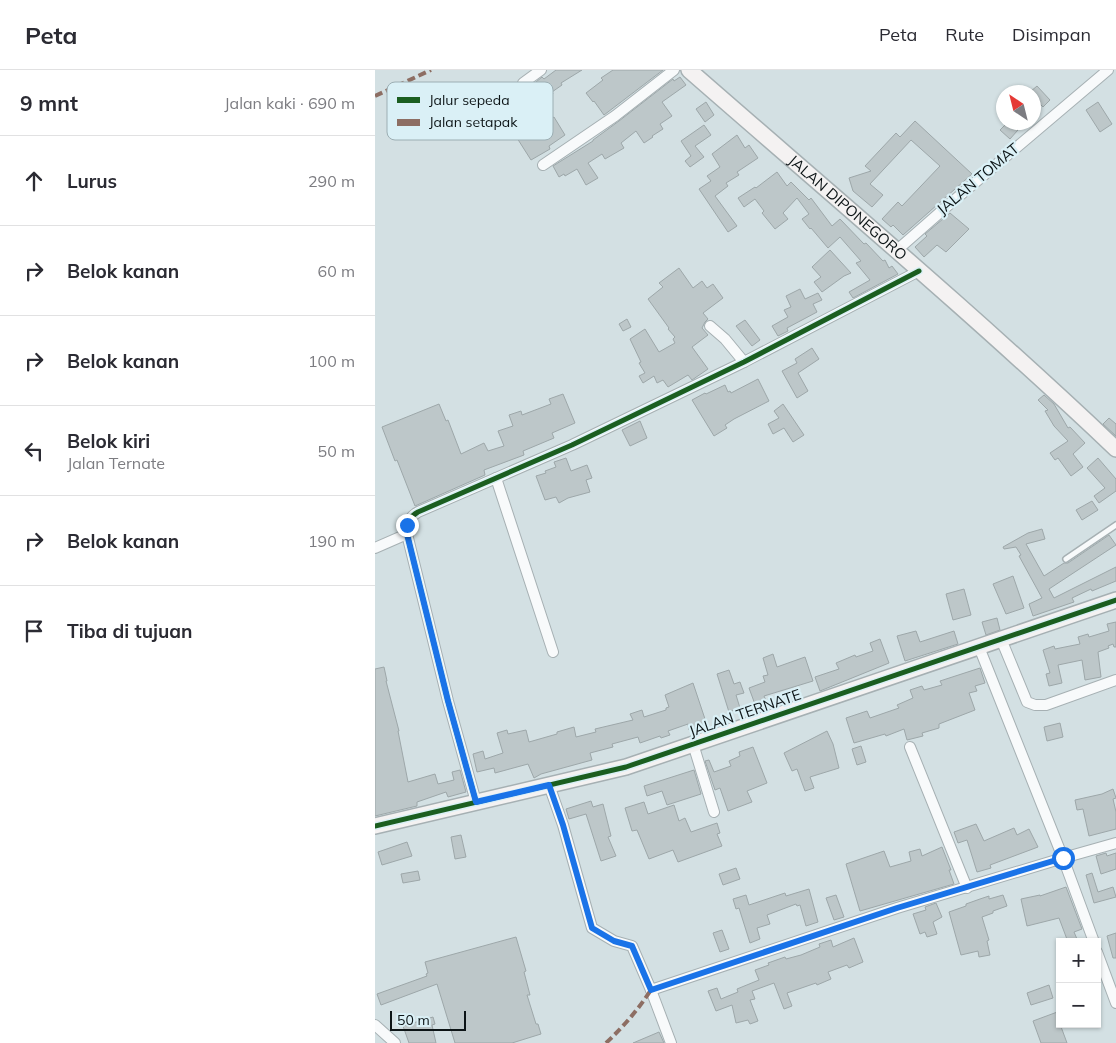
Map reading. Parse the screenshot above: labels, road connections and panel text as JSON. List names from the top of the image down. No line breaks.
{"streets":{"street":["JALAN TOMAT","JALAN DIPONEGORO","JALAN TERNATE"]},"crossings":[["JALAN TOMAT","JALAN DIPONEGORO"]],"legend":["Jalur sepeda","Jalan setapak"],"scale_bar":"50 m","north":"top left","page":{"header":"Peta","nav":["Peta","Rute","Disimpan"],"heading":["9 mnt","Jalan kaki · 690 m"],"list":[["Lurus","290 m"],["Belok kanan","60 m"],["Belok kanan","100 m"],["Belok kiri","Jalan Ternate","50 m"],["Belok kanan","190 m"],"Tiba di tujuan"],"map_buttons":["+","−"],"scale":"50 m"}}
